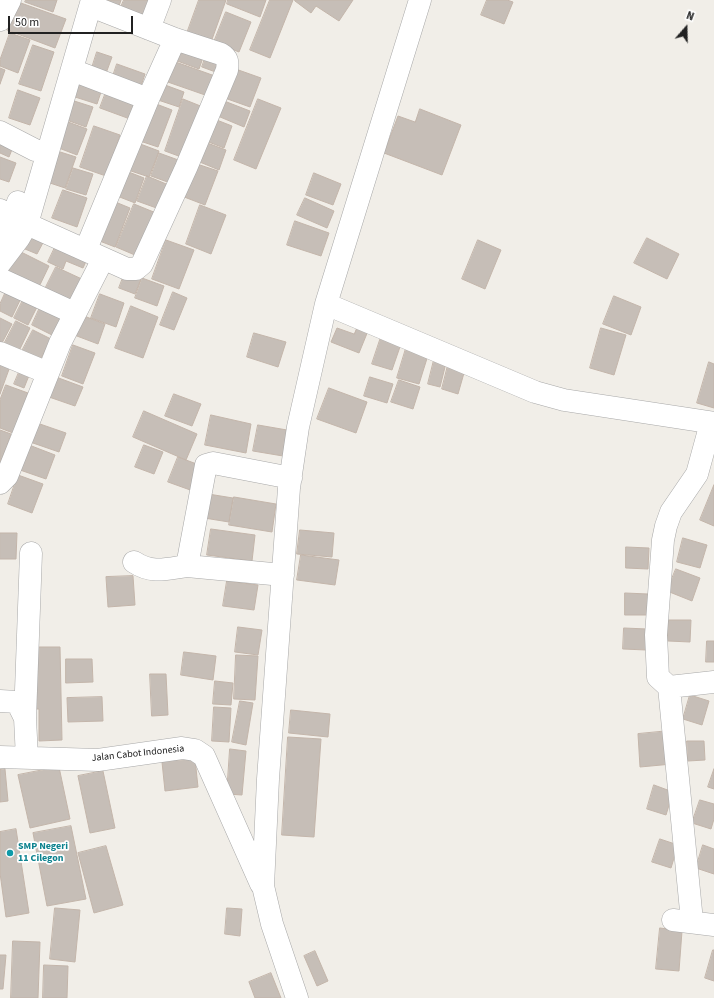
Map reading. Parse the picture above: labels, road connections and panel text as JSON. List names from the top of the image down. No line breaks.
{"streets":{"street":["Jalan Cabot Indonesia"]},"places":["SMP Negeri 11 Cilegon"],"scale_bar":"50 m","north":"top"}
